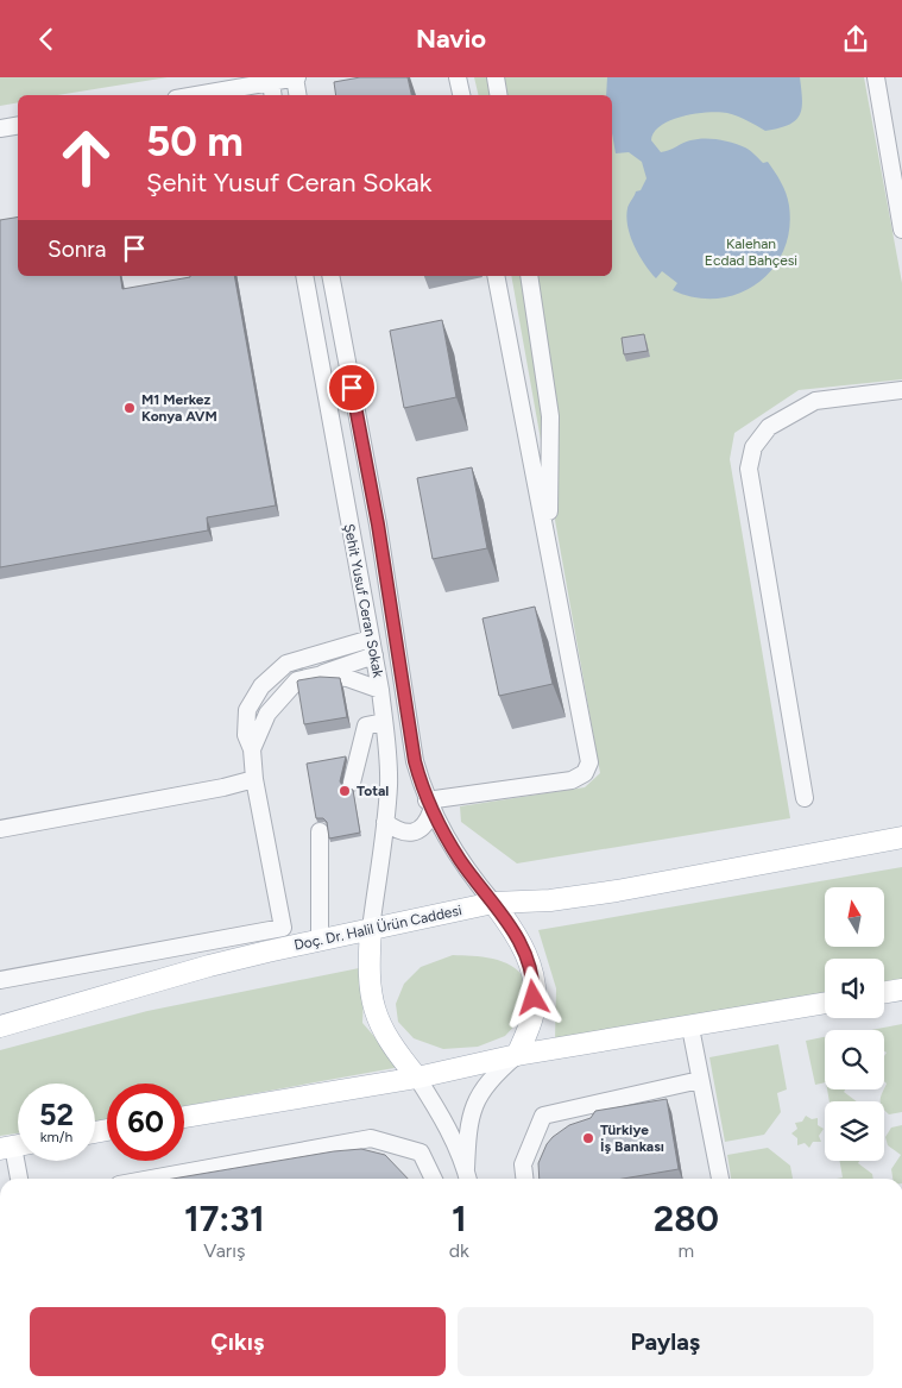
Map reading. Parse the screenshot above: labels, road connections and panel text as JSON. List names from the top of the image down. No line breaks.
{"streets":{"main road":["Doç. Dr. Halil Ürün Caddesi"],"street":["Şehit Yusuf Ceran Sokak"]},"crossings":[["Şehit Yusuf Ceran Sokak","Doç. Dr. Halil Ürün Caddesi"]],"parks":["Kalehan Ecdad Bahçesi"],"places":["M1 Merkez Konya AVM","Total","Türkiye İş Bankası"],"north":"top","page":{"header":"Navio","turn":["50 m","Şehit Yusuf Ceran Sokak"],"then":"Sonra","speed":"52 km/h","limit":"60","eta":["17:31","Varış","1","dk","280","m"],"buttons":["Çıkış","Paylaş"]}}
